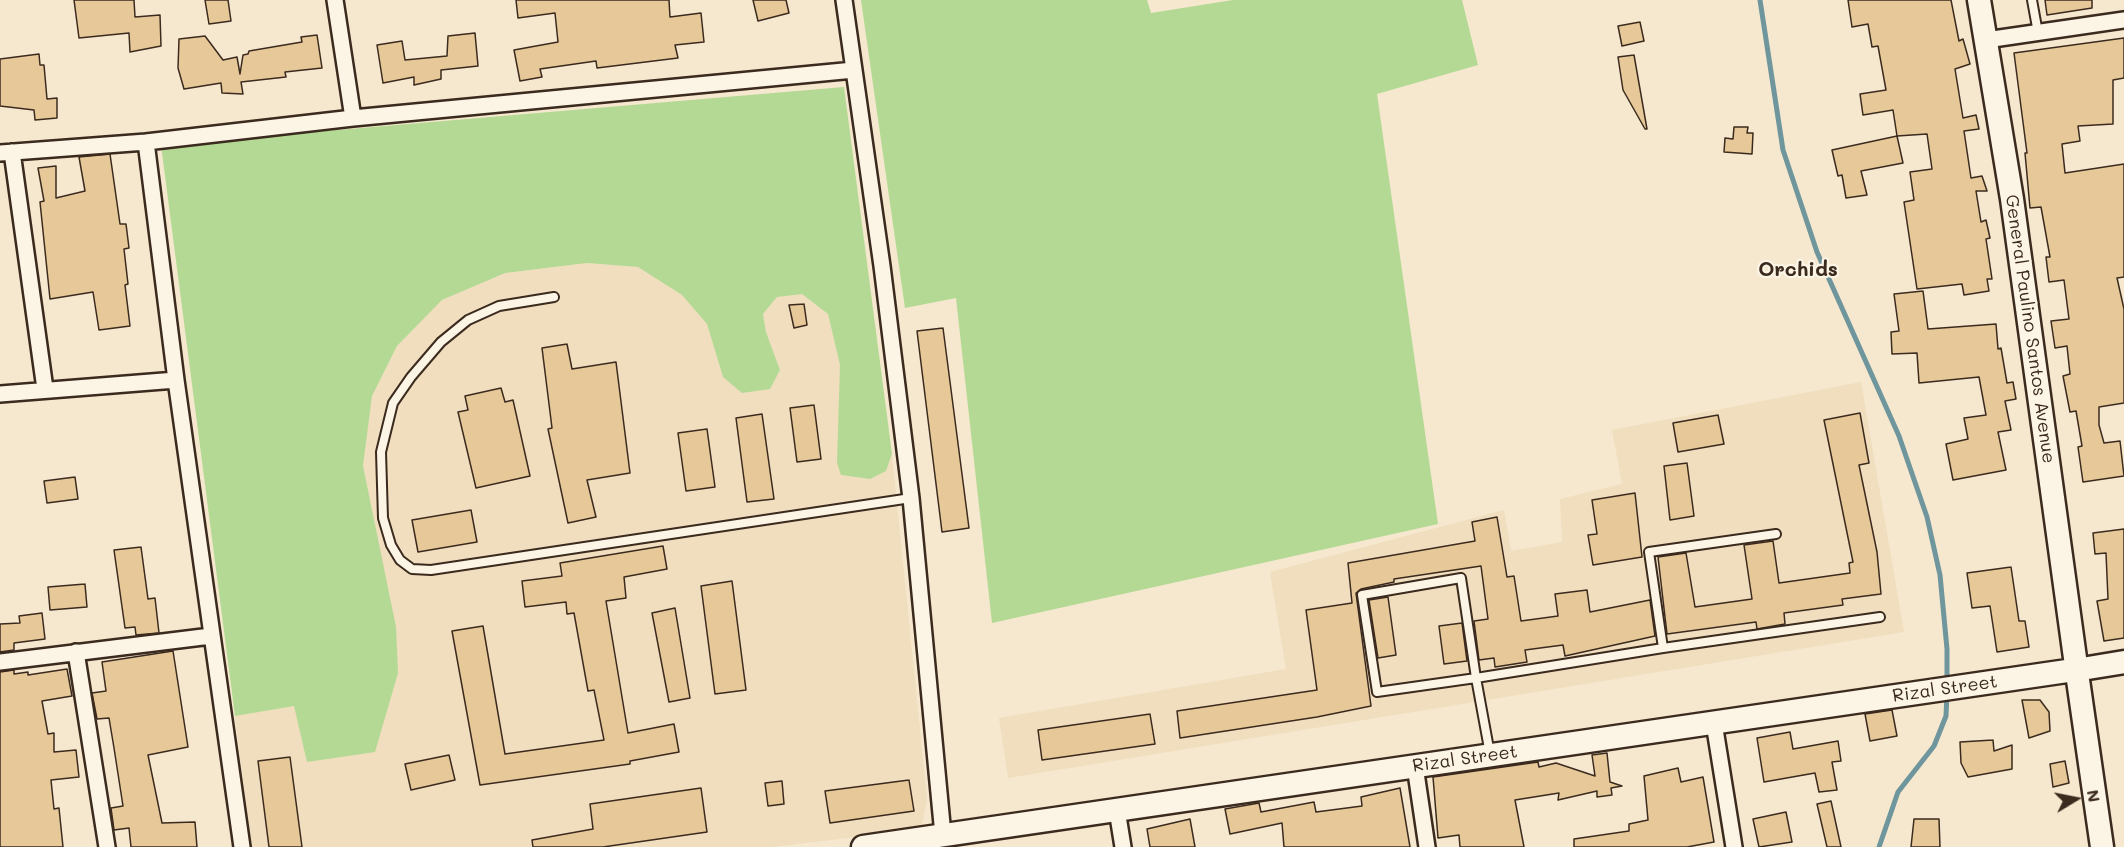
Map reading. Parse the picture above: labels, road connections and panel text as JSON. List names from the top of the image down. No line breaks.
{"streets":{"main road":["General Paulino Santos Avenue","Rizal Street"]},"crossings":[["General Paulino Santos Avenue","Rizal Street"]],"districts":["Orchids"],"north":"right"}
